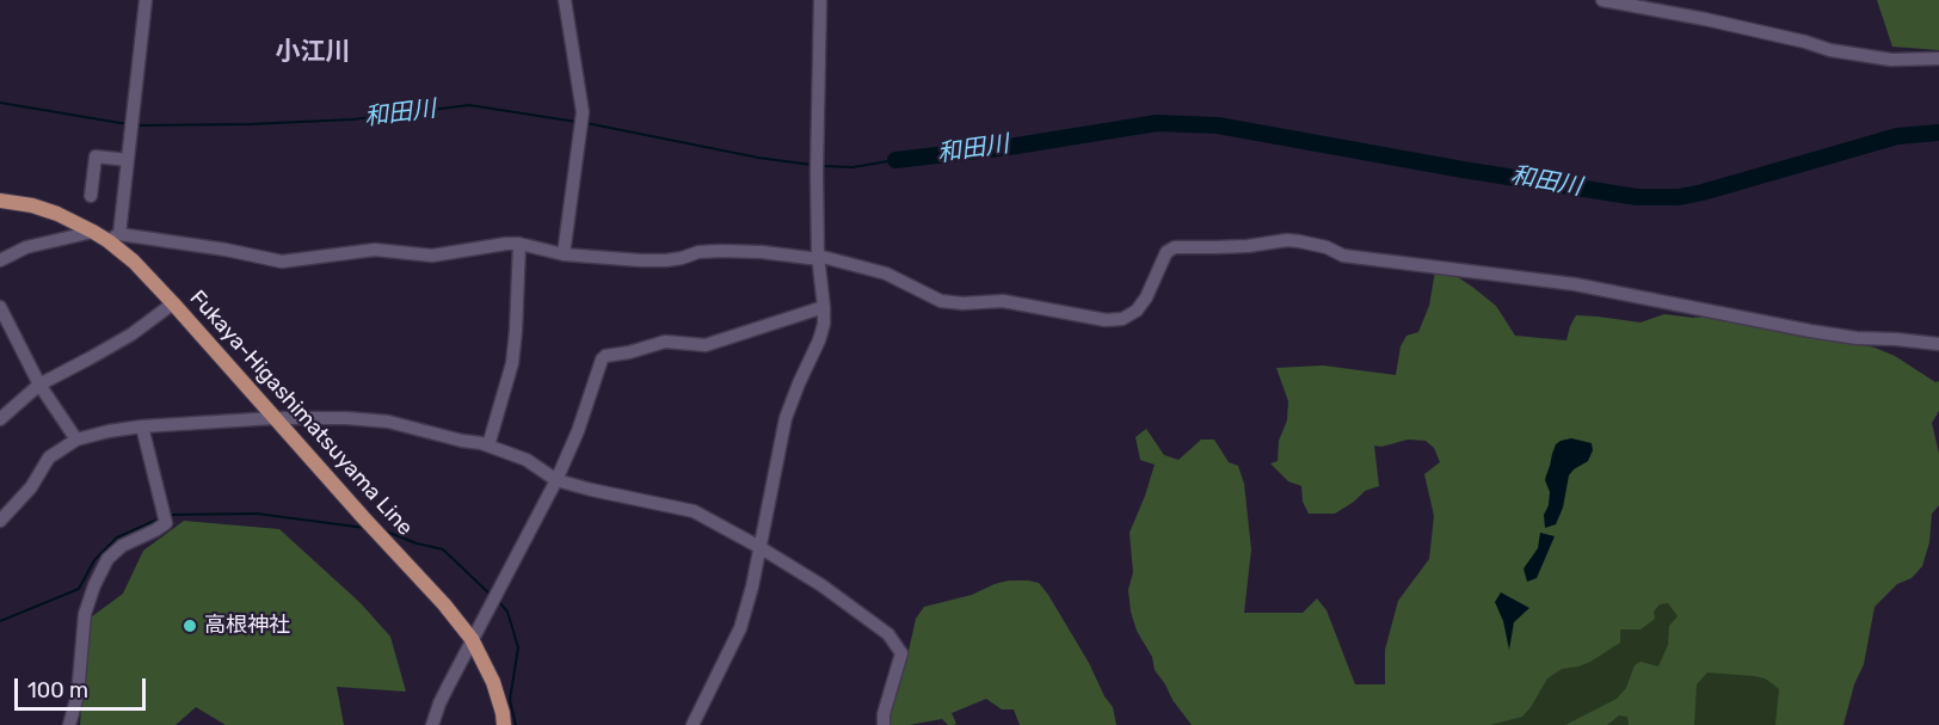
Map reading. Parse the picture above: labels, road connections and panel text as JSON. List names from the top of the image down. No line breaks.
{"streets":{"main road":["Fukaya-Higashimatsuyama Line"]},"districts":["小江川"],"water":["和田川"],"places":["高根神社"],"scale_bar":"100 m"}
